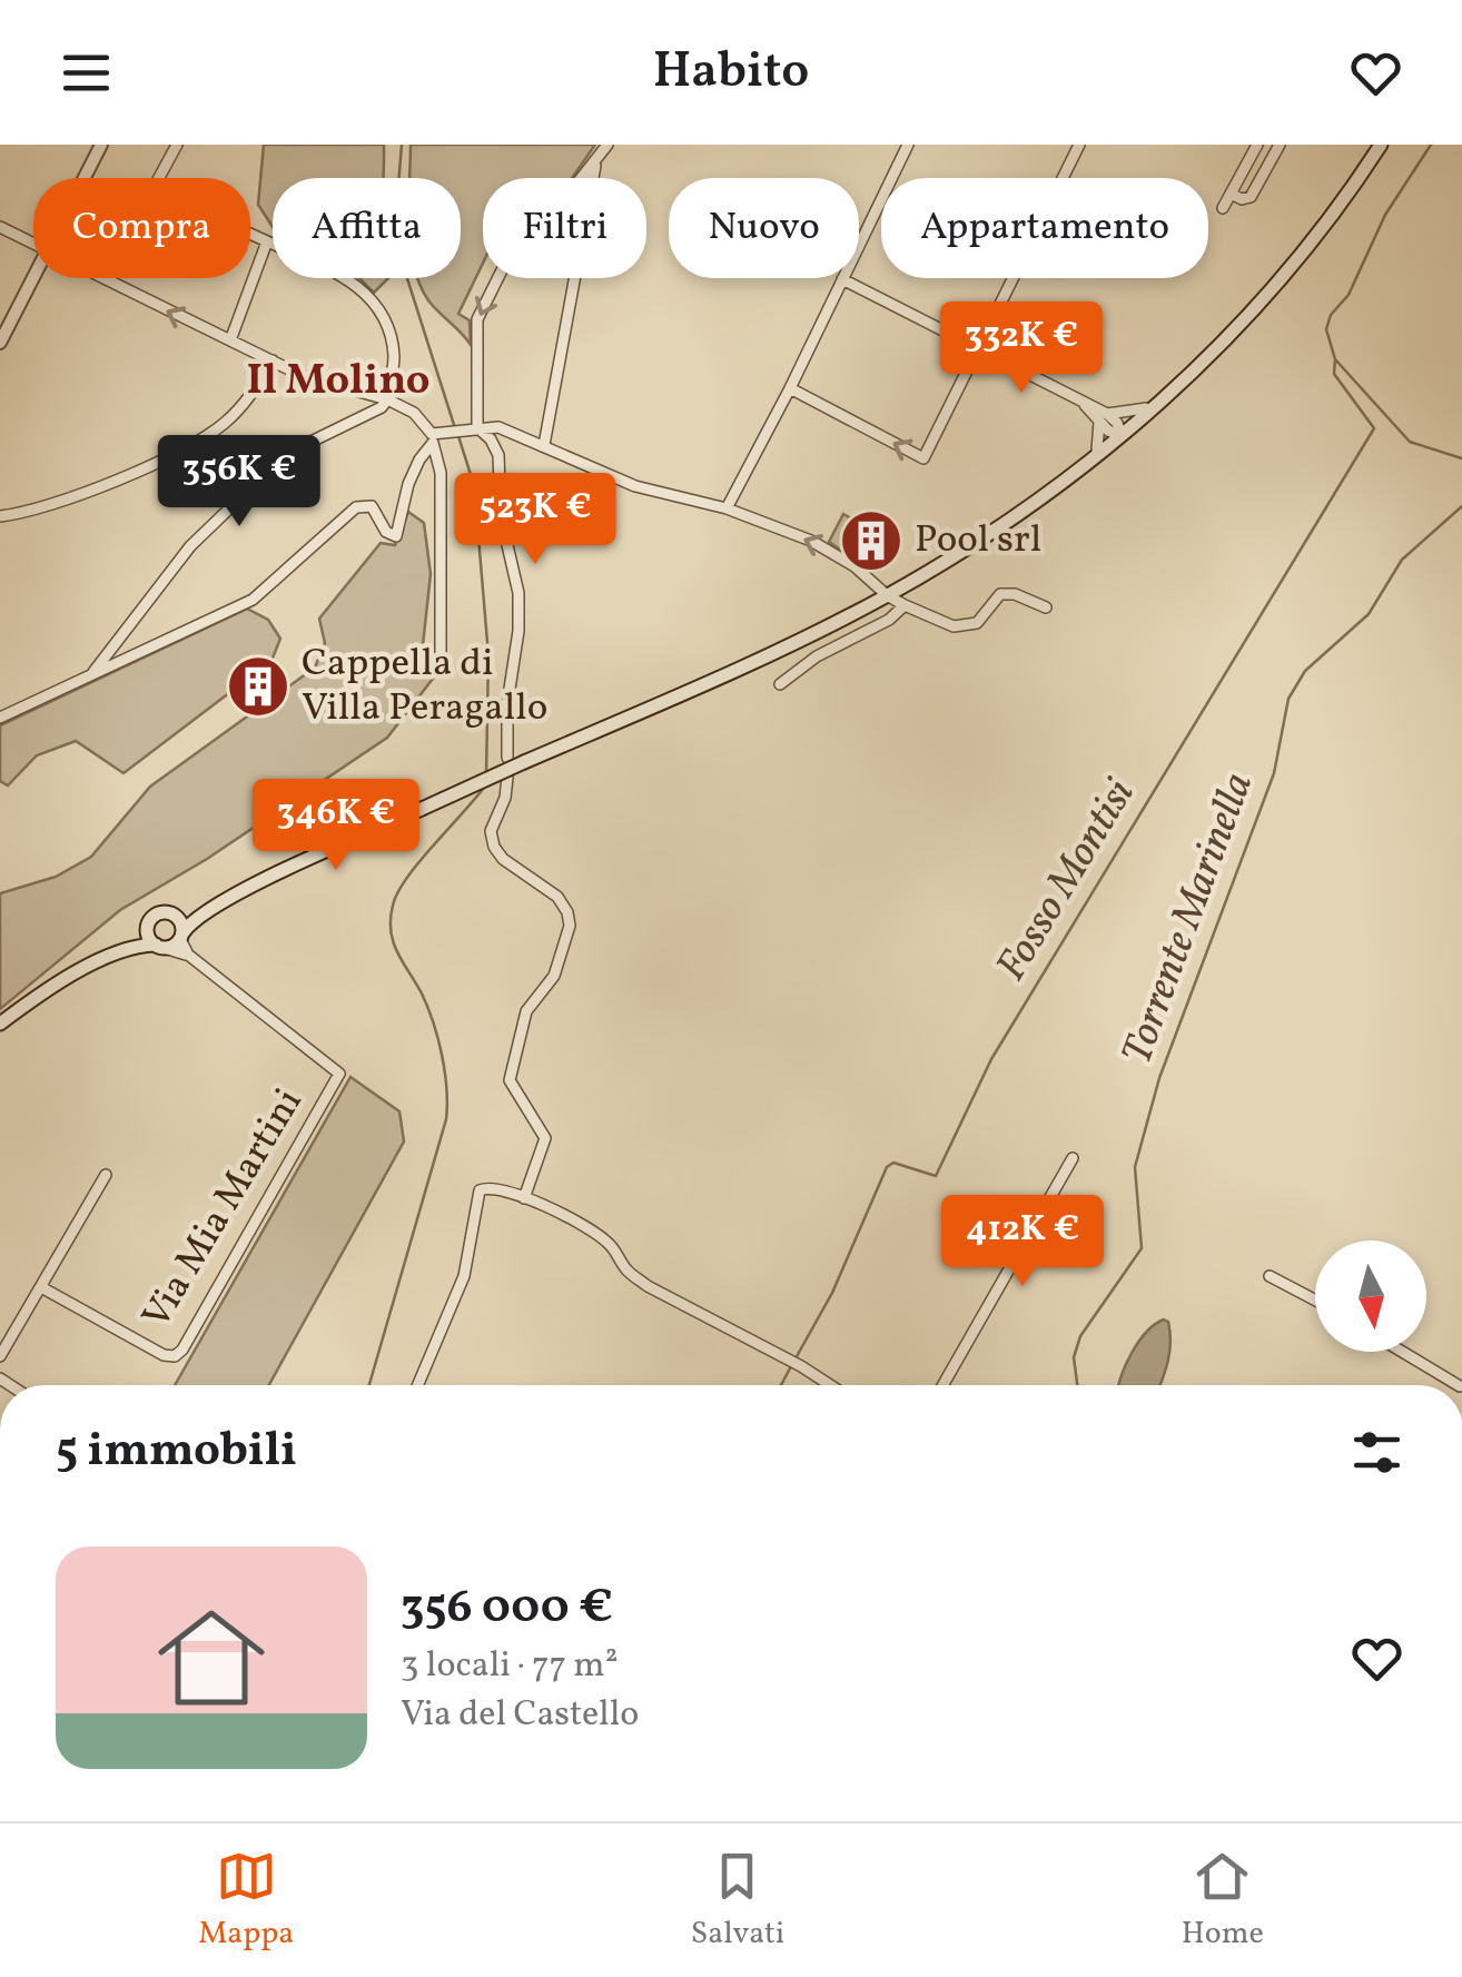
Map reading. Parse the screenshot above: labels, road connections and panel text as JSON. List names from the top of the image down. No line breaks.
{"streets":{"street":["Via Mia Martini"]},"districts":["Il Molino"],"water":["Fosso Montisi","Torrente Marinella"],"places":{"building":["Pool srl","Cappella di Villa Peragallo"]},"north":"bottom","page":{"header":"Habito","chip":["Compra","Affitta","Filtri","Nuovo","Appartamento"],"price":["332K €","356K €","523K €","346K €","412K €"],"heading":"5 immobili","list":[{"name":"356 000 €","note":"3 locali · 77 m² · Via del Castello"}],"tabs":["Mappa","Salvati","Home"]}}
